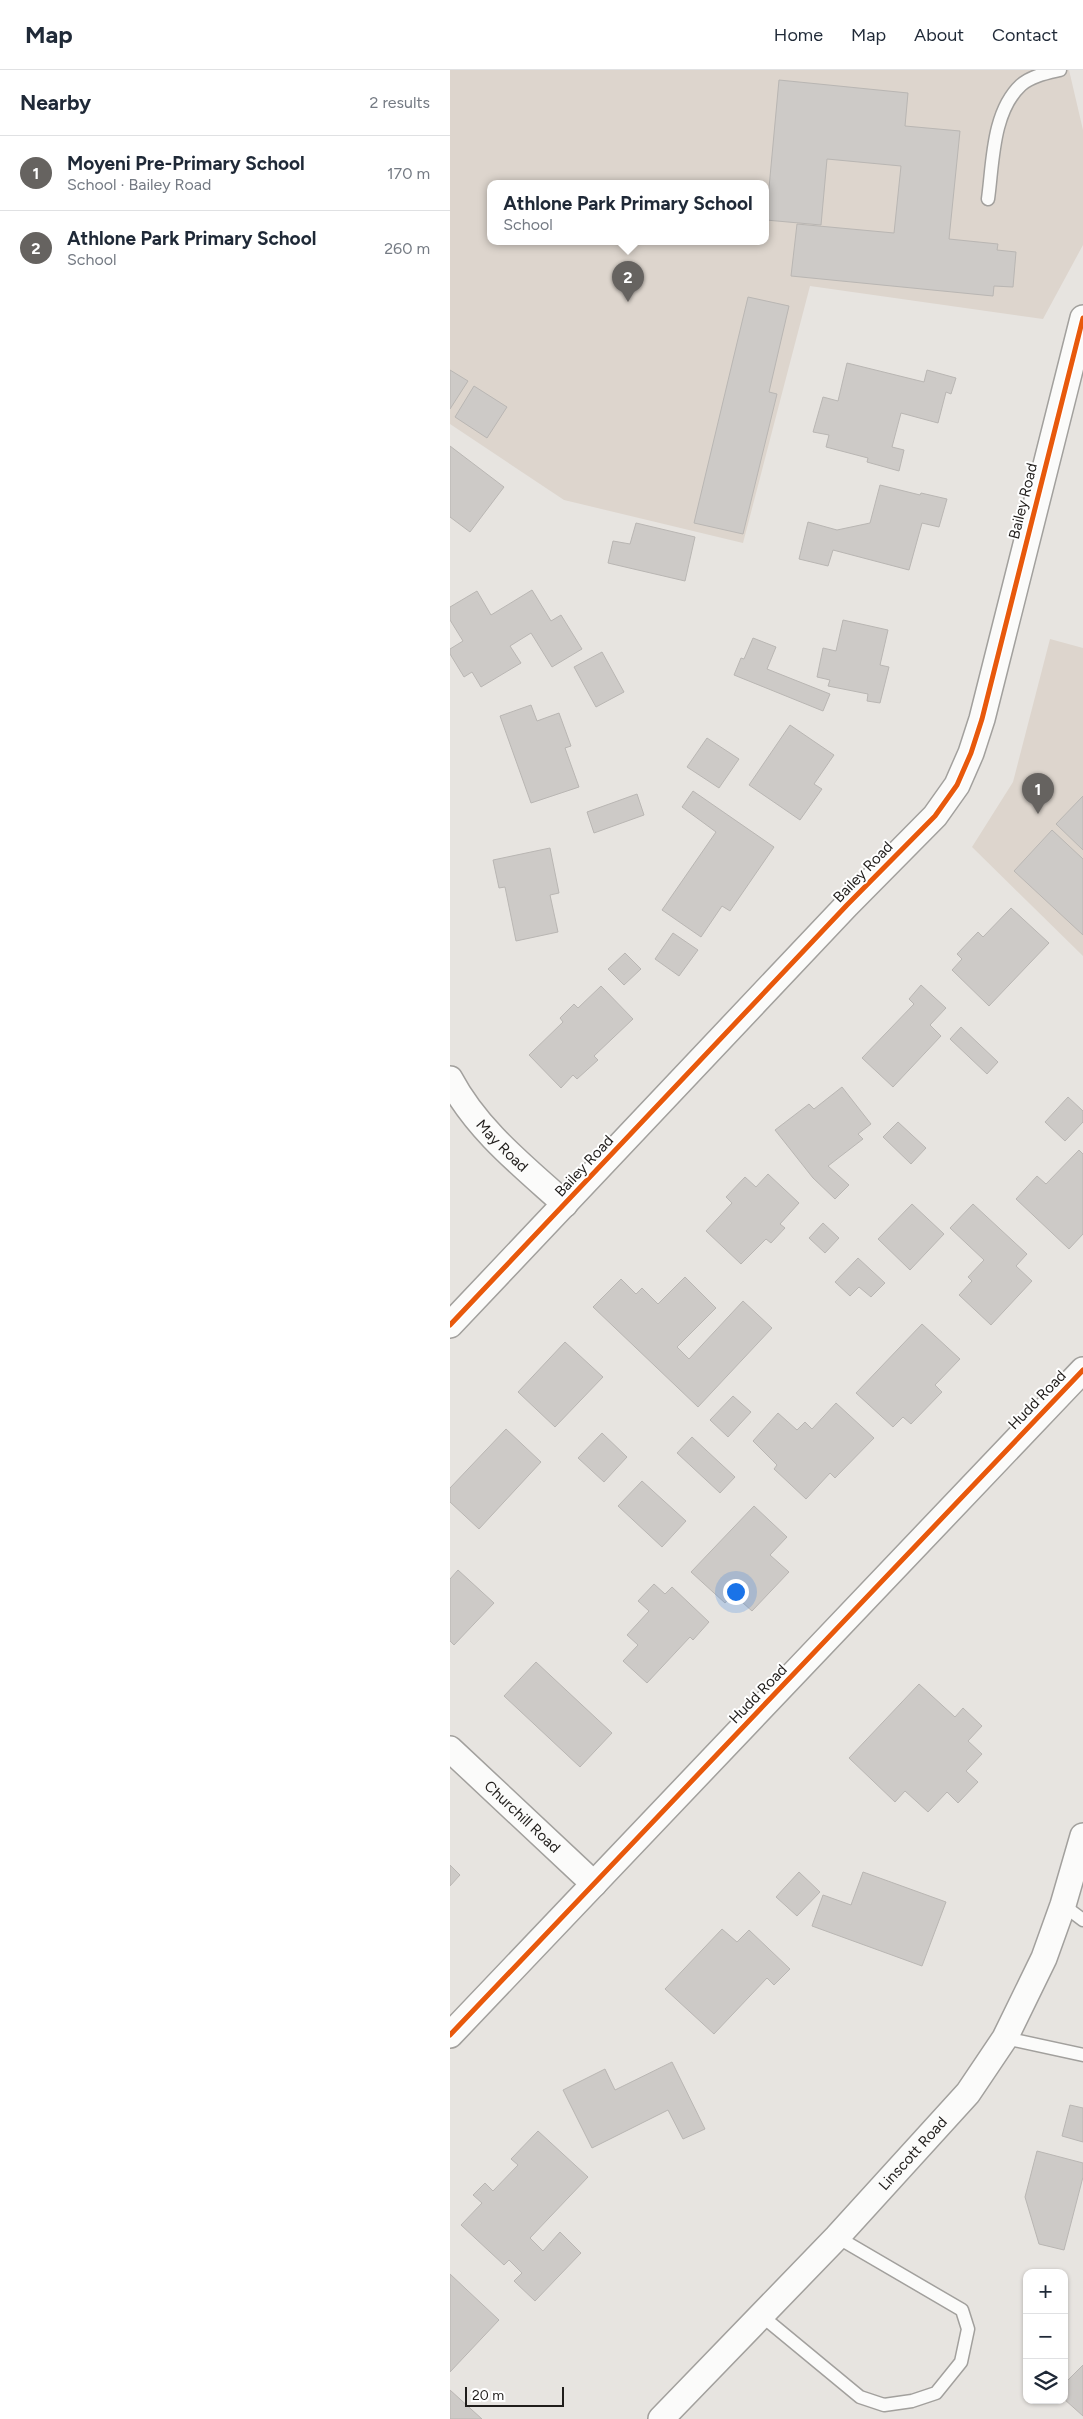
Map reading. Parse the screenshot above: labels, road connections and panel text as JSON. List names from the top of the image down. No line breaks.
{"streets":{"street":["Bailey Road","May Road","Hudd Road","Churchill Road","Linscott Road"]},"crossings":[["Bailey Road","May Road"],["Hudd Road","Churchill Road"]],"scale_bar":"20 m","page":{"header":"Map","nav":["Home","Map","About","Contact"],"heading":["Nearby","2 results"],"list":[{"mark":"1","name":"Moyeni Pre-Primary School","note":"School · Bailey Road","value":"170 m"},{"mark":"2","name":"Athlone Park Primary School","note":"School","value":"260 m"}],"popup":["Athlone Park Primary School","School"],"pins":["2","1"],"map_buttons":["+","−"],"scale":"20 m"}}
